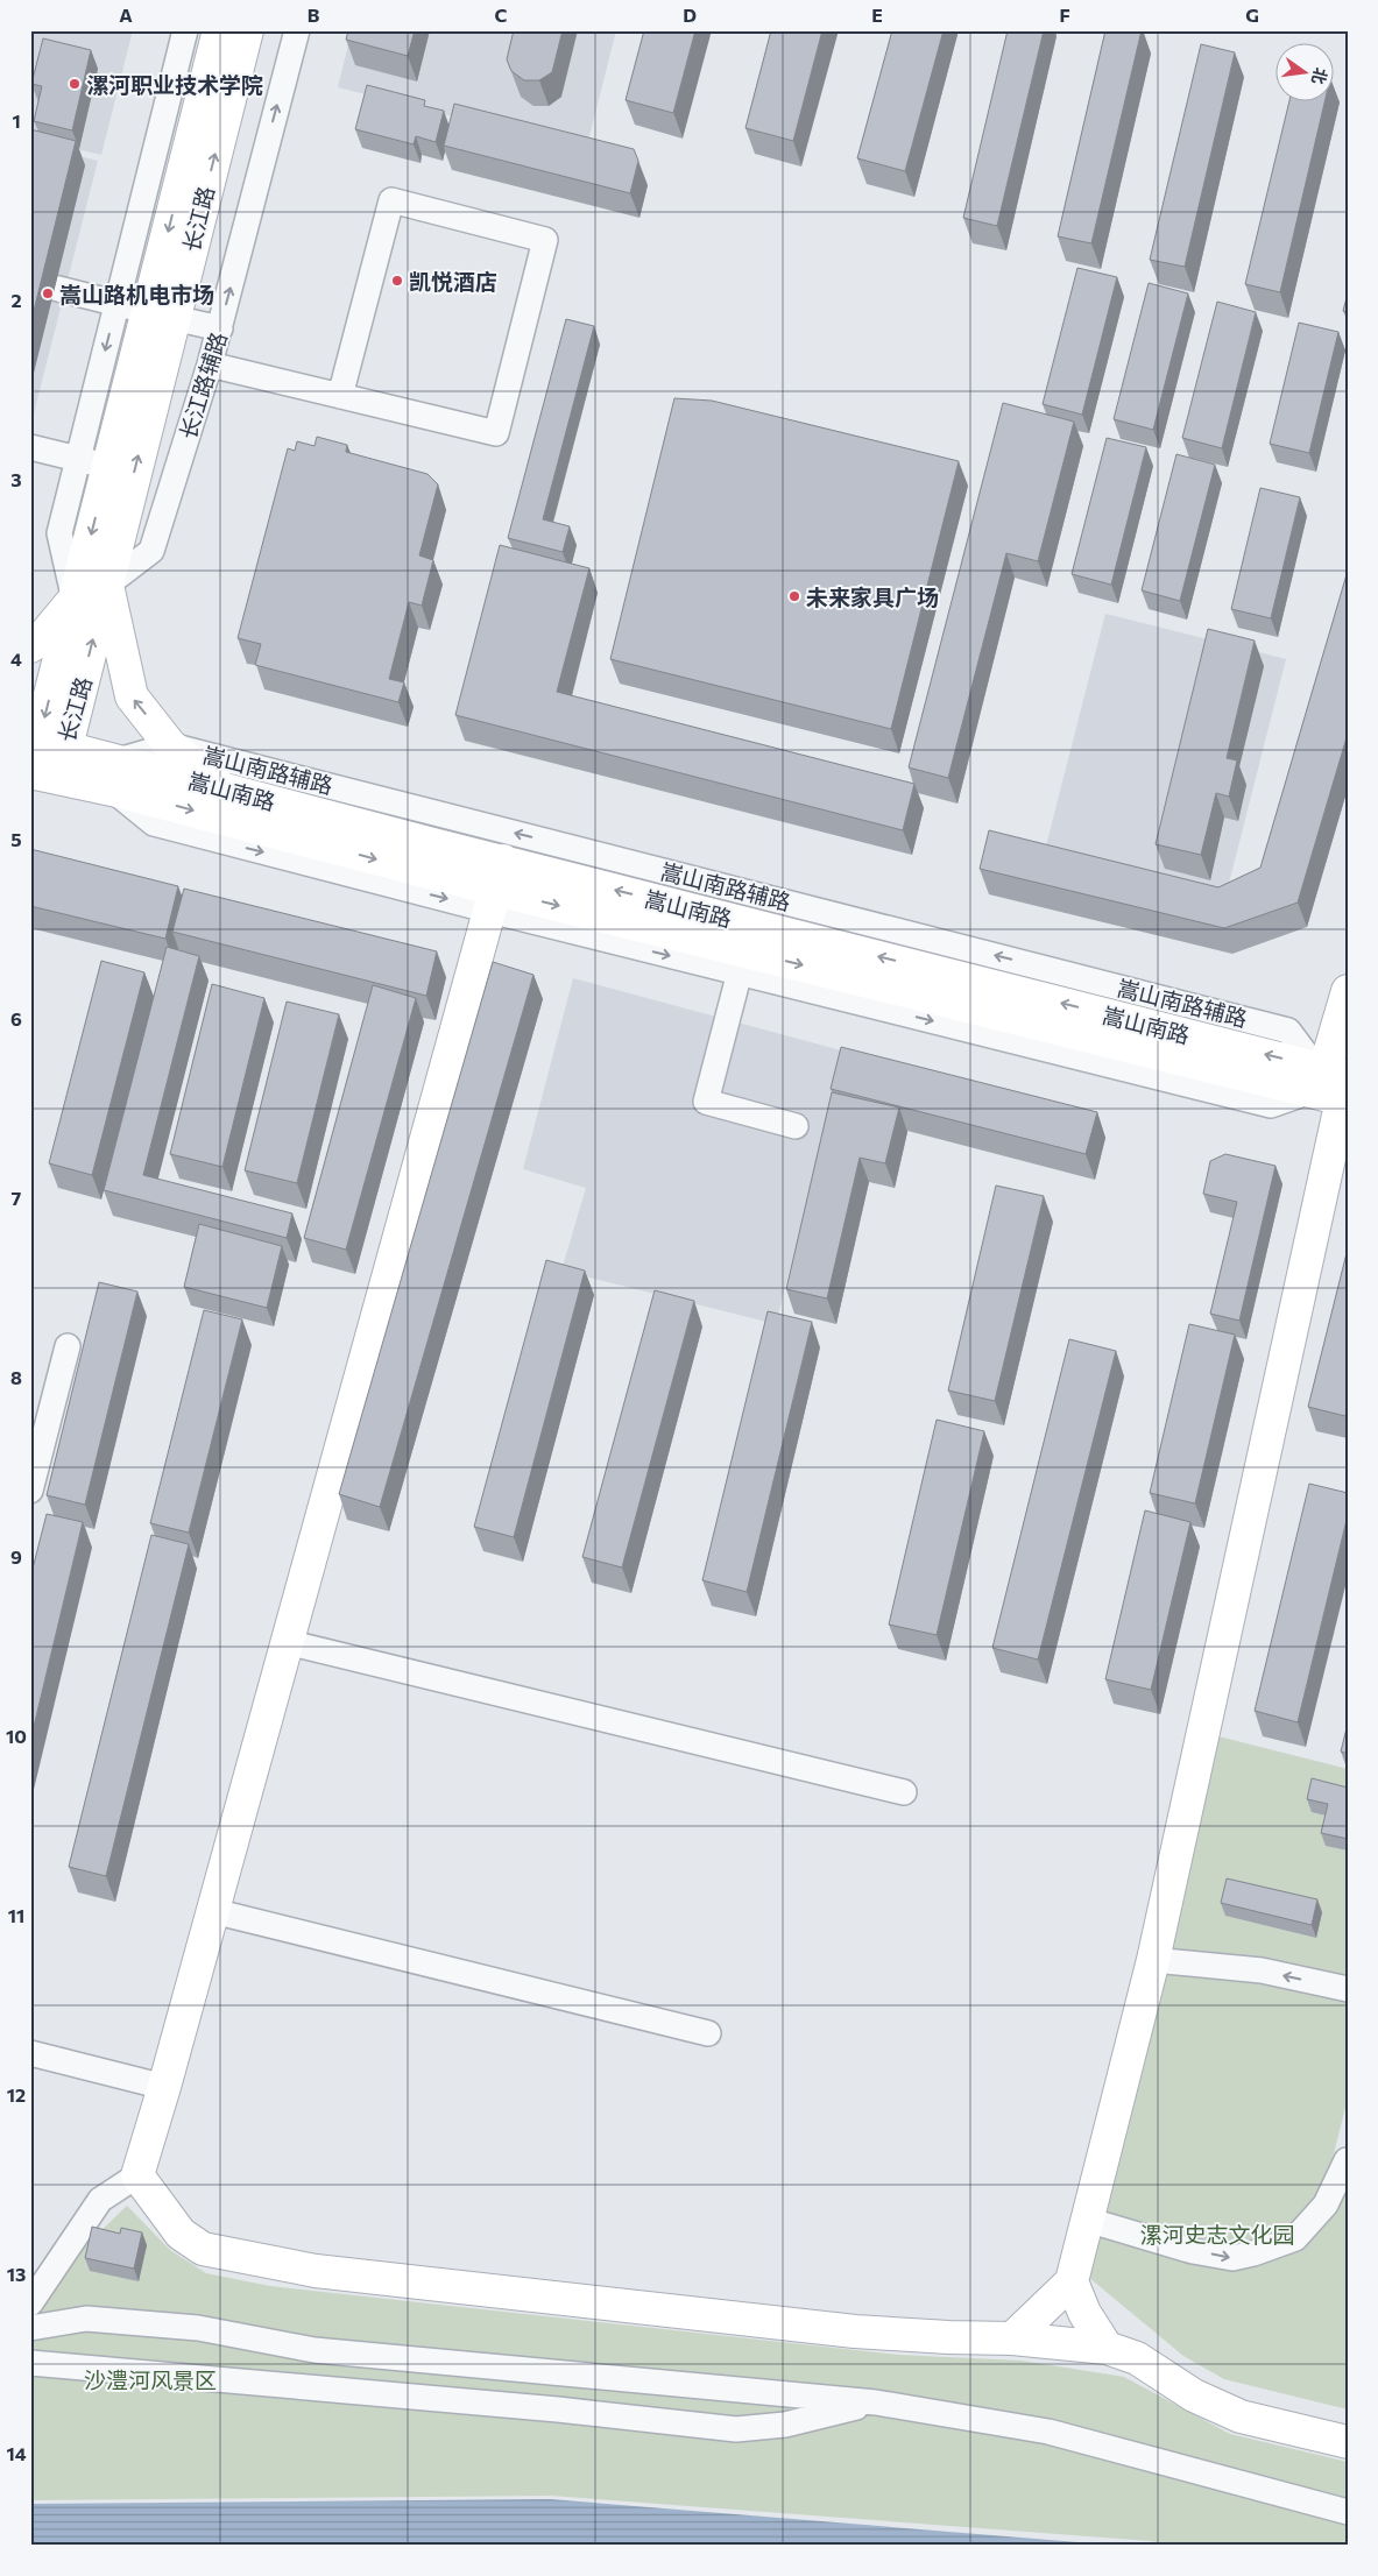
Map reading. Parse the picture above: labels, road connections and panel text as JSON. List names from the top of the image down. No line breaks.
{"streets":{"street":["长江路","长江路辅路","嵩山南路辅路","嵩山南路"]},"crossings":[["长江路","长江路辅路"],["长江路","嵩山南路"],["嵩山南路辅路","嵩山南路"]],"parks":["漯河史志文化园","沙澧河风景区"],"places":["漯河职业技术学院","凯悦酒店","嵩山路机电市场","未来家具广场"],"north":"right","grid":{"columns":["A","B","C","D","E","F","G"],"rows":["1","2","3","4","5","6","7","8","9","10","11","12","13","14"]}}
